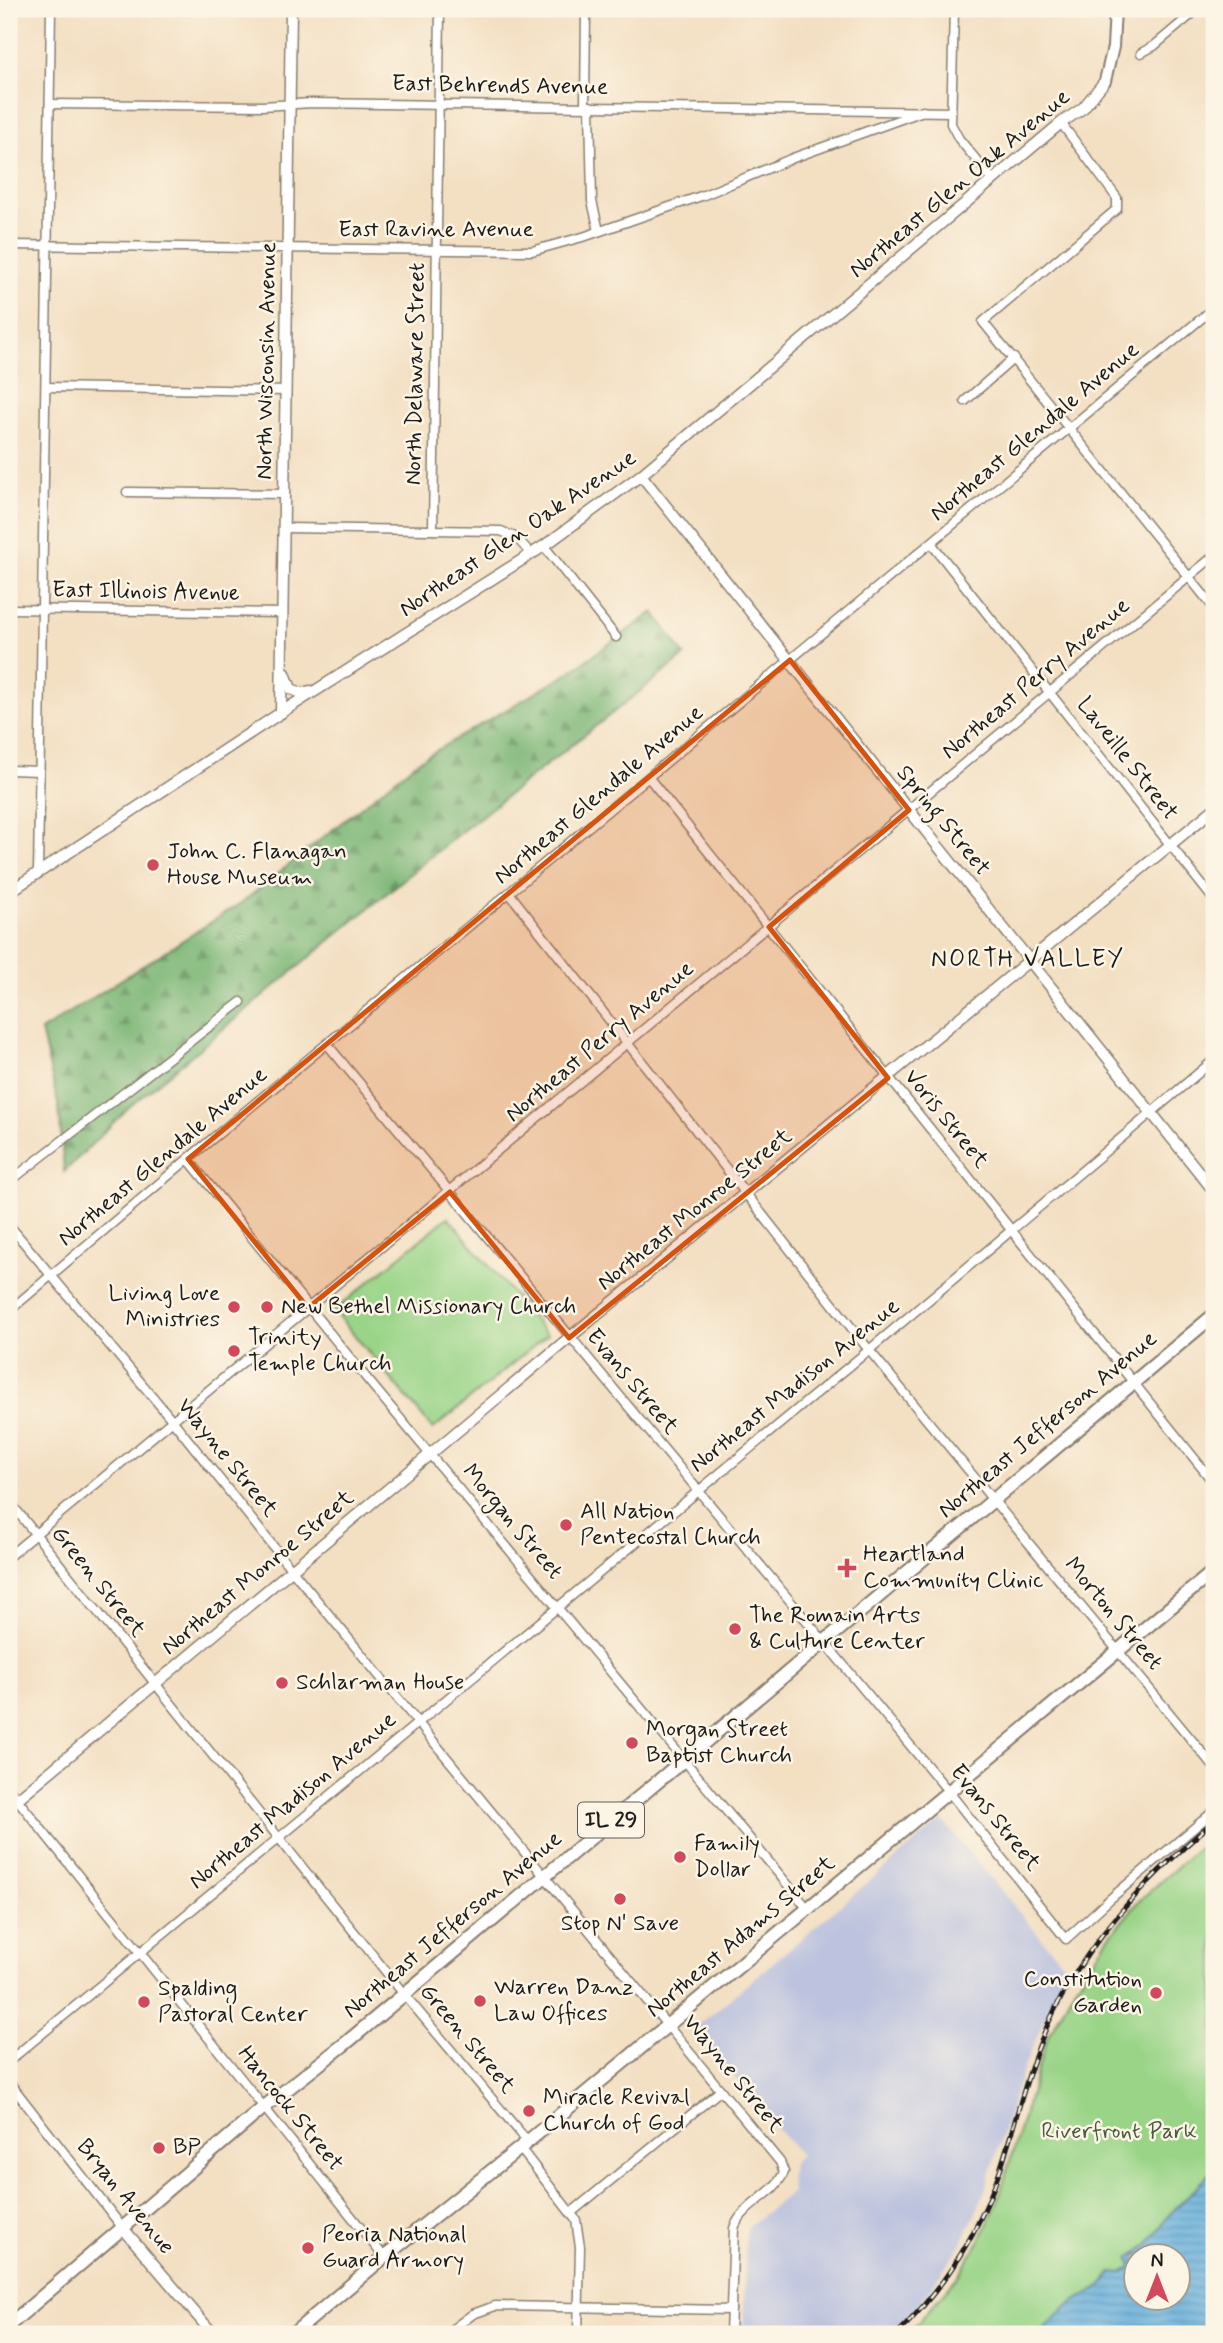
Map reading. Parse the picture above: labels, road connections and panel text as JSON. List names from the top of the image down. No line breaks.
{"streets":{"main road":["Northeast Jefferson Avenue","IL 29","Northeast Adams Street"],"street":["East Behrends Avenue","Northeast Glen Oak Avenue","East Ravine Avenue","North Wisconsin Avenue","North Delaware Street","Northeast Glendale Avenue","East Illinois Avenue","Northeast Perry Avenue","Laveille Street","Spring Street","Voris Street","Northeast Monroe Street","Evans Street","Northeast Madison Avenue","Wayne Street","Morgan Street","Green Street","Morton Street","Hancock Street","Bryan Avenue"]},"crossings":[["East Behrends Avenue","East Ravine Avenue"],["East Behrends Avenue","North Wisconsin Avenue"],["East Behrends Avenue","North Delaware Street"],["Northeast Glen Oak Avenue","North Wisconsin Avenue"],["Northeast Glen Oak Avenue","Spring Street"],["East Ravine Avenue","North Wisconsin Avenue"],["East Ravine Avenue","North Delaware Street"],["North Wisconsin Avenue","East Illinois Avenue"],["Northeast Glendale Avenue","Laveille Street"],["Northeast Glendale Avenue","Spring Street"],["Northeast Glendale Avenue","Voris Street"],["Northeast Glendale Avenue","Evans Street"],["Northeast Glendale Avenue","Wayne Street"],["Northeast Glendale Avenue","Morgan Street"],["Northeast Glendale Avenue","Morton Street"],["Northeast Perry Avenue","Laveille Street"],["Northeast Perry Avenue","Spring Street"],["Northeast Perry Avenue","Voris Street"],["Northeast Perry Avenue","Evans Street"],["Northeast Perry Avenue","Wayne Street"],["Northeast Perry Avenue","Morgan Street"],["Northeast Perry Avenue","Green Street"],["Northeast Perry Avenue","Morton Street"],["Laveille Street","Northeast Monroe Street"],["Spring Street","Northeast Monroe Street"],["Spring Street","Northeast Madison Avenue"],["Voris Street","Northeast Monroe Street"],["Voris Street","Northeast Madison Avenue"],["Voris Street","Northeast Jefferson Avenue"],["Northeast Monroe Street","Evans Street"],["Northeast Monroe Street","Wayne Street"],["Northeast Monroe Street","Morgan Street"],["Northeast Monroe Street","Green Street"],["Northeast Monroe Street","Morton Street"],["Northeast Monroe Street","Hancock Street"],["Evans Street","Northeast Madison Avenue"],["Evans Street","Northeast Jefferson Avenue"],["Evans Street","Northeast Adams Street"],["Northeast Madison Avenue","Wayne Street"],["Northeast Madison Avenue","Morgan Street"],["Northeast Madison Avenue","Green Street"],["Northeast Madison Avenue","Morton Street"],["Northeast Madison Avenue","Hancock Street"],["Northeast Jefferson Avenue","Wayne Street"],["Northeast Jefferson Avenue","Morgan Street"],["Northeast Jefferson Avenue","Green Street"],["Northeast Jefferson Avenue","Morton Street"],["Northeast Jefferson Avenue","Hancock Street"],["Northeast Jefferson Avenue","Bryan Avenue"],["Wayne Street","Northeast Adams Street"],["Morgan Street","Northeast Adams Street"],["Green Street","Northeast Adams Street"],["Morton Street","Northeast Adams Street"],["Northeast Adams Street","Hancock Street"]],"districts":["NORTH VALLEY"],"parks":["Riverfront Park"],"places":{"other":["John C. Flanagan House Museum","Living Love Ministries","New Bethel Missionary Church","Trinity Temple Church","All Nation Pentecostal Church","The Romain Arts & Culture Center","Schlarman House","Morgan Street Baptist Church","Family Dollar","Stop N' Save","Constitution Garden","Warren Danz Law Offices","Spalding Pastoral Center","Miracle Revival Church of God","BP","Peoria National Guard Armory"],"health":["Heartland Community Clinic"]},"north":"top"}
